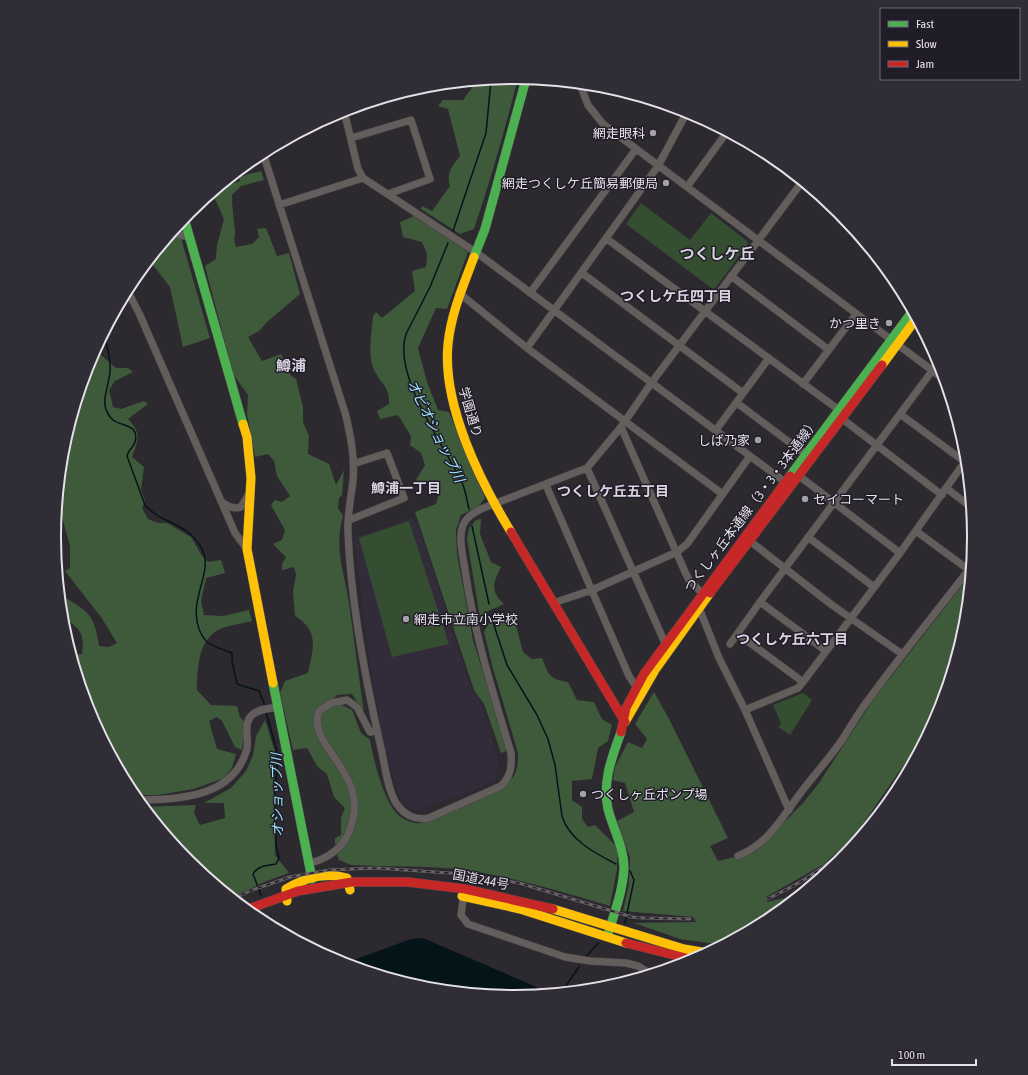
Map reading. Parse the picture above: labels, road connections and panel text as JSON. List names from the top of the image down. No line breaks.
{"streets":{"main road":["学園通り","つくしヶ丘本通線（3・3・3本通線）","国道244号"]},"crossings":[["学園通り","つくしヶ丘本通線（3・3・3本通線）"],["つくしヶ丘本通線（3・3・3本通線）","国道244号"]],"districts":["つくしケ丘","つくしケ丘四丁目","鱒浦","鱒浦一丁目","つくしケ丘五丁目","つくしケ丘六丁目"],"water":["オビオショップ川","オショップ川"],"places":["網走眼科","網走つくしケ丘簡易郵便局","かつ里き","しば乃家","セイコーマート","網走市立南小学校","つくしヶ丘ポンプ場"],"legend":["Fast","Slow","Jam"],"scale_bar":"100 m"}
